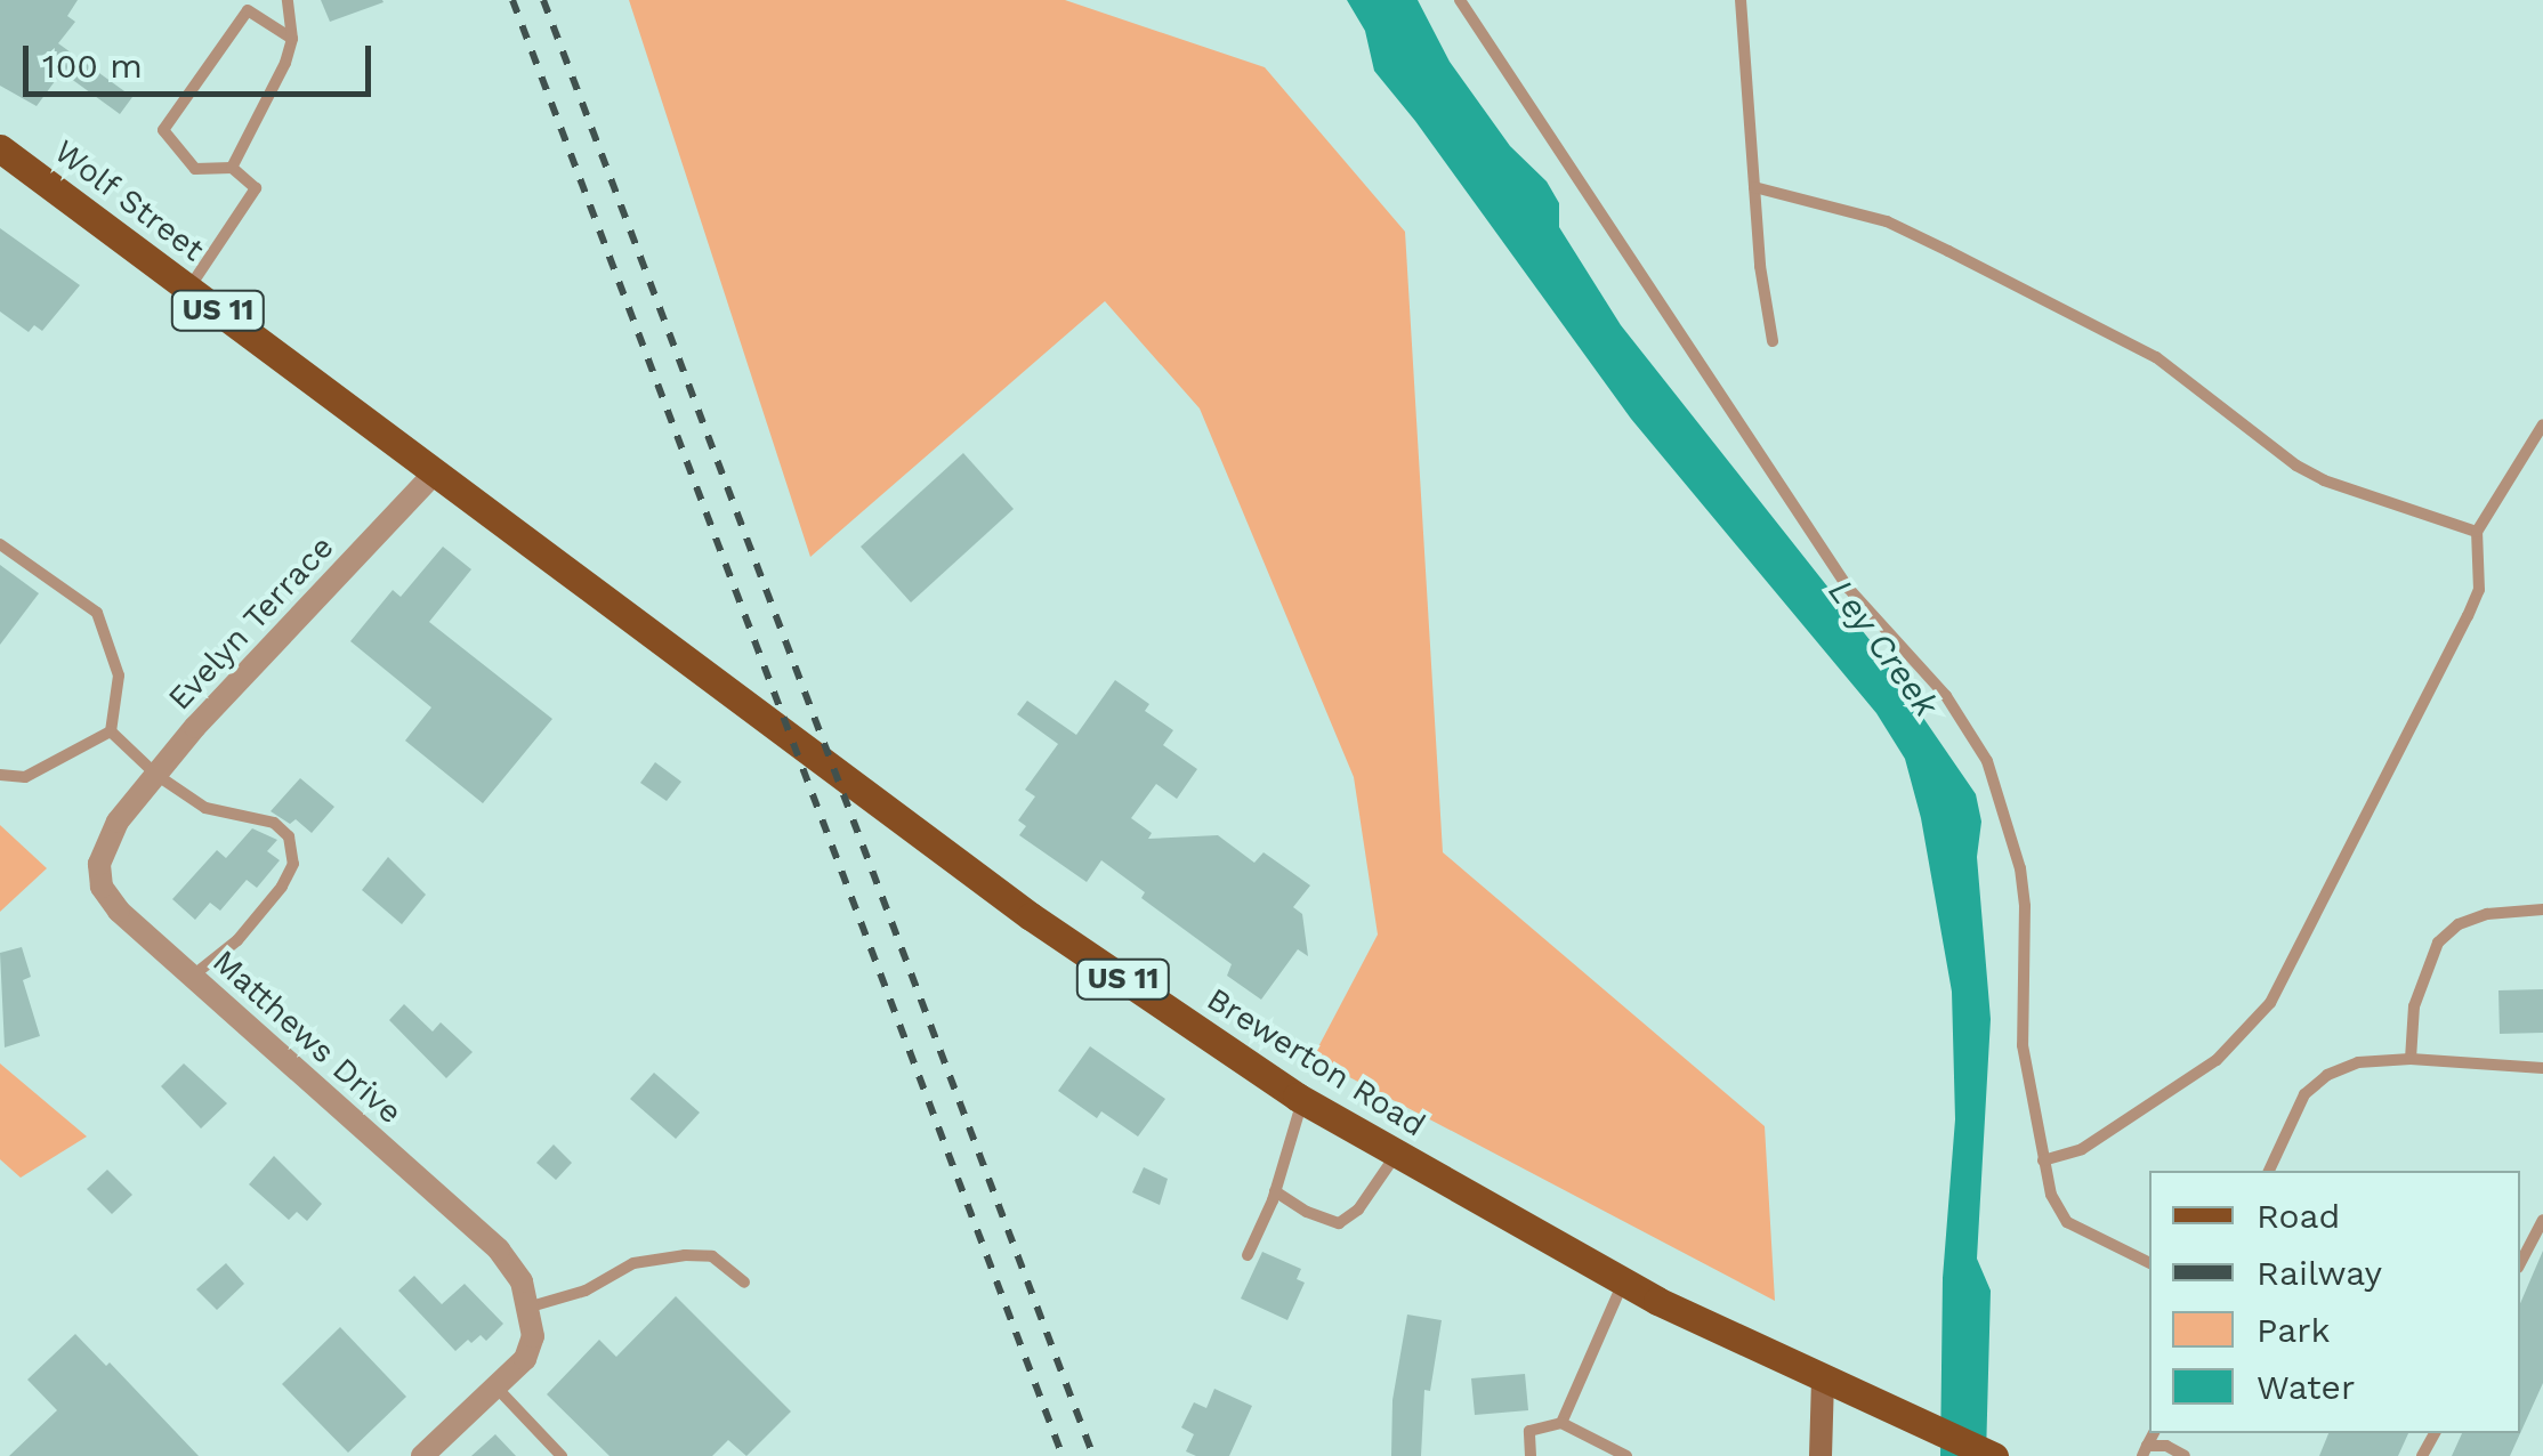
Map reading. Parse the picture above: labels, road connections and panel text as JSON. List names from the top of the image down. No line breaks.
{"streets":{"main road":["Wolf Street","US 11","Brewerton Road"],"street":["Evelyn Terrace","Matthews Drive"]},"crossings":[["Wolf Street","Evelyn Terrace"],["Wolf Street","Brewerton Road"],["Evelyn Terrace","Matthews Drive"],["Evelyn Terrace","Brewerton Road"]],"water":["Ley Creek"],"legend":["Road","Railway","Park","Water"],"scale_bar":"100 m"}
